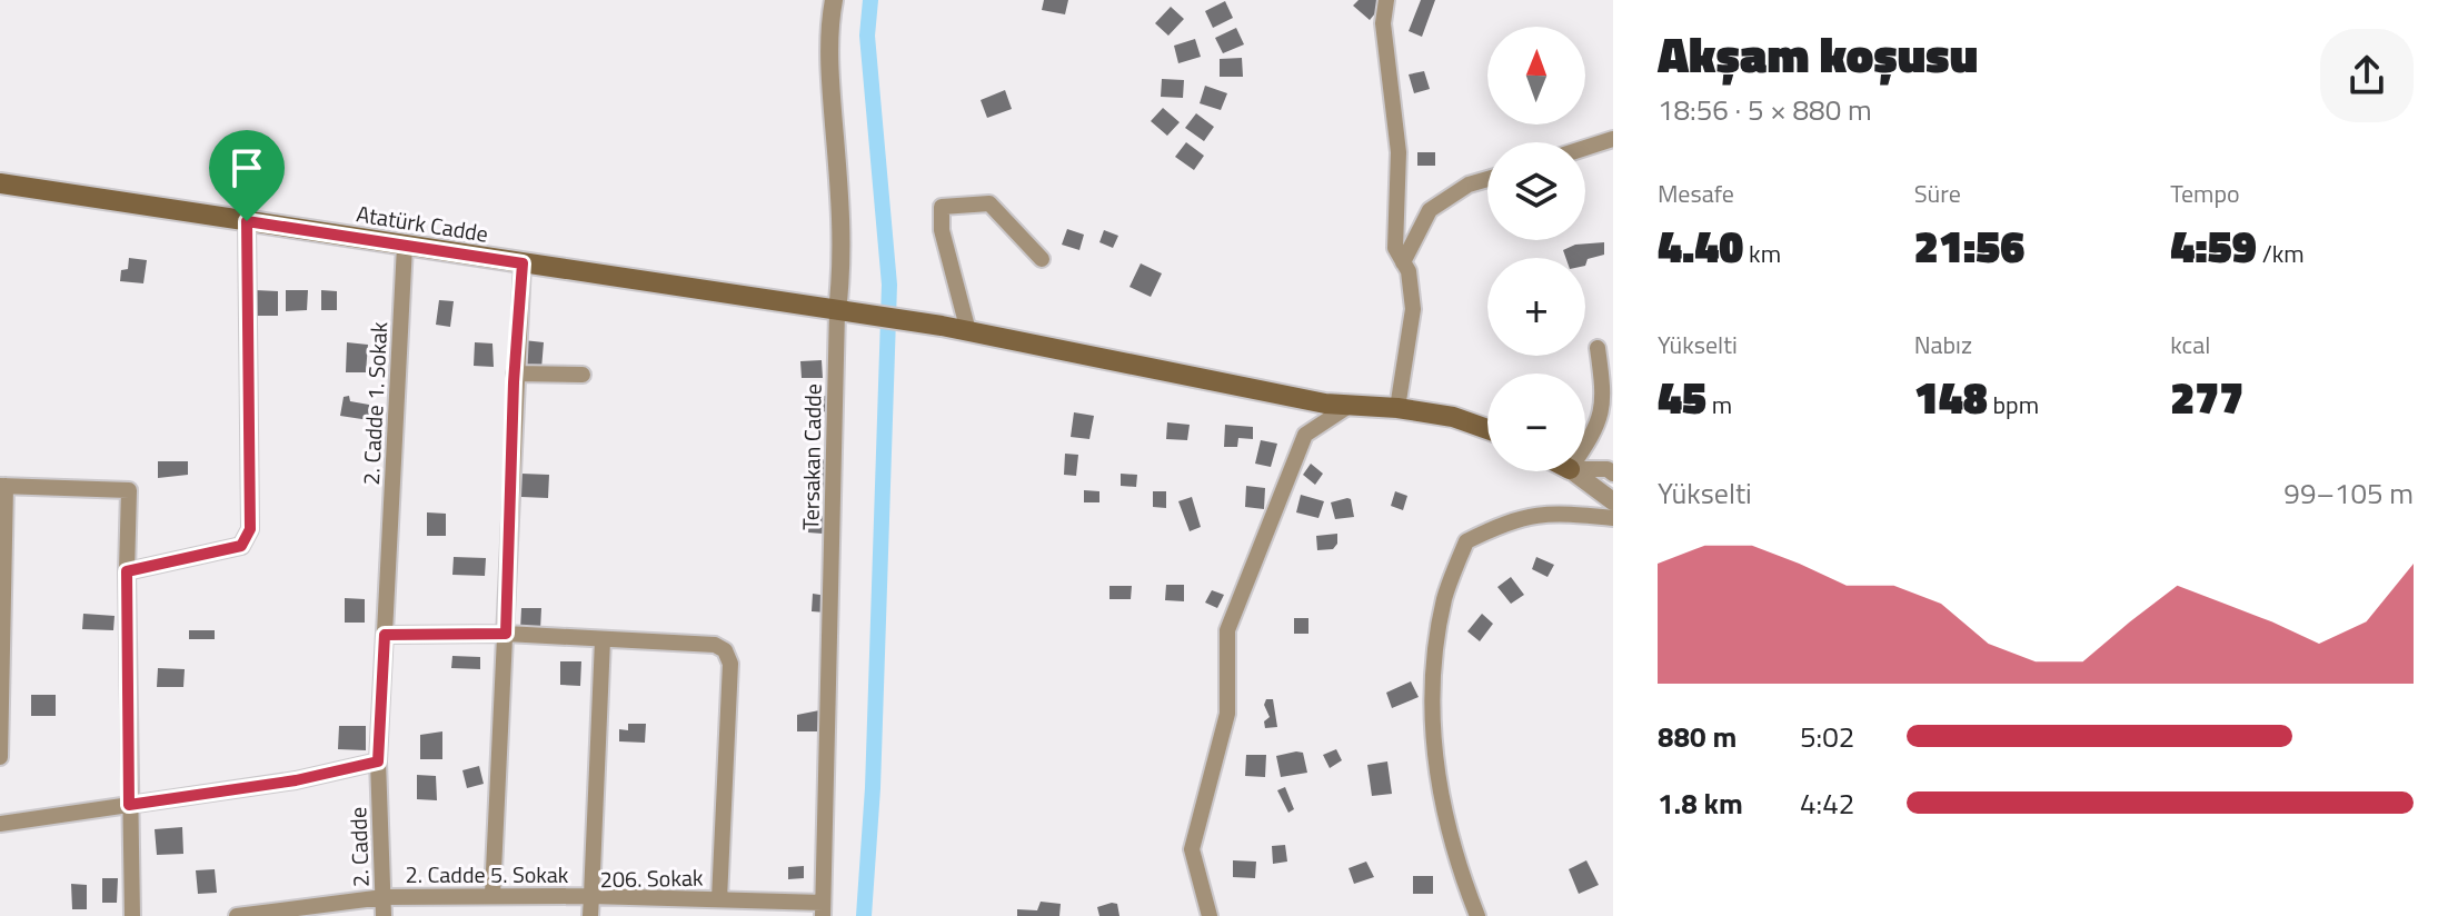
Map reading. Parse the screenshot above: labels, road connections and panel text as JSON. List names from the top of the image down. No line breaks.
{"streets":{"main road":["Atatürk Cadde"],"street":["2. Cadde 1. Sokak","Tersakan Cadde","2. Cadde","2. Cadde 5. Sokak","206. Sokak"]},"crossings":[["Atatürk Cadde","2. Cadde 1. Sokak"],["Atatürk Cadde","Tersakan Cadde"],["2. Cadde 1. Sokak","2. Cadde"],["Tersakan Cadde","206. Sokak"],["2. Cadde","2. Cadde 5. Sokak"],["2. Cadde 5. Sokak","206. Sokak"]],"north":"top","page":{"heading":["Akşam koşusu","18:56 · 5 × 880 m"],"map_buttons":["+","−"],"stats":[["Mesafe","4.40 km"],["Süre","21:56"],["Tempo","4:59 /km"],["Yükselti","45 m"],["Nabız","148 bpm"],["kcal","277"]],"chart":["Yükselti","99–105 m"],"list":[{"name":"880 m","note":"5:02"},{"name":"1.8 km","note":"4:42"}]}}
